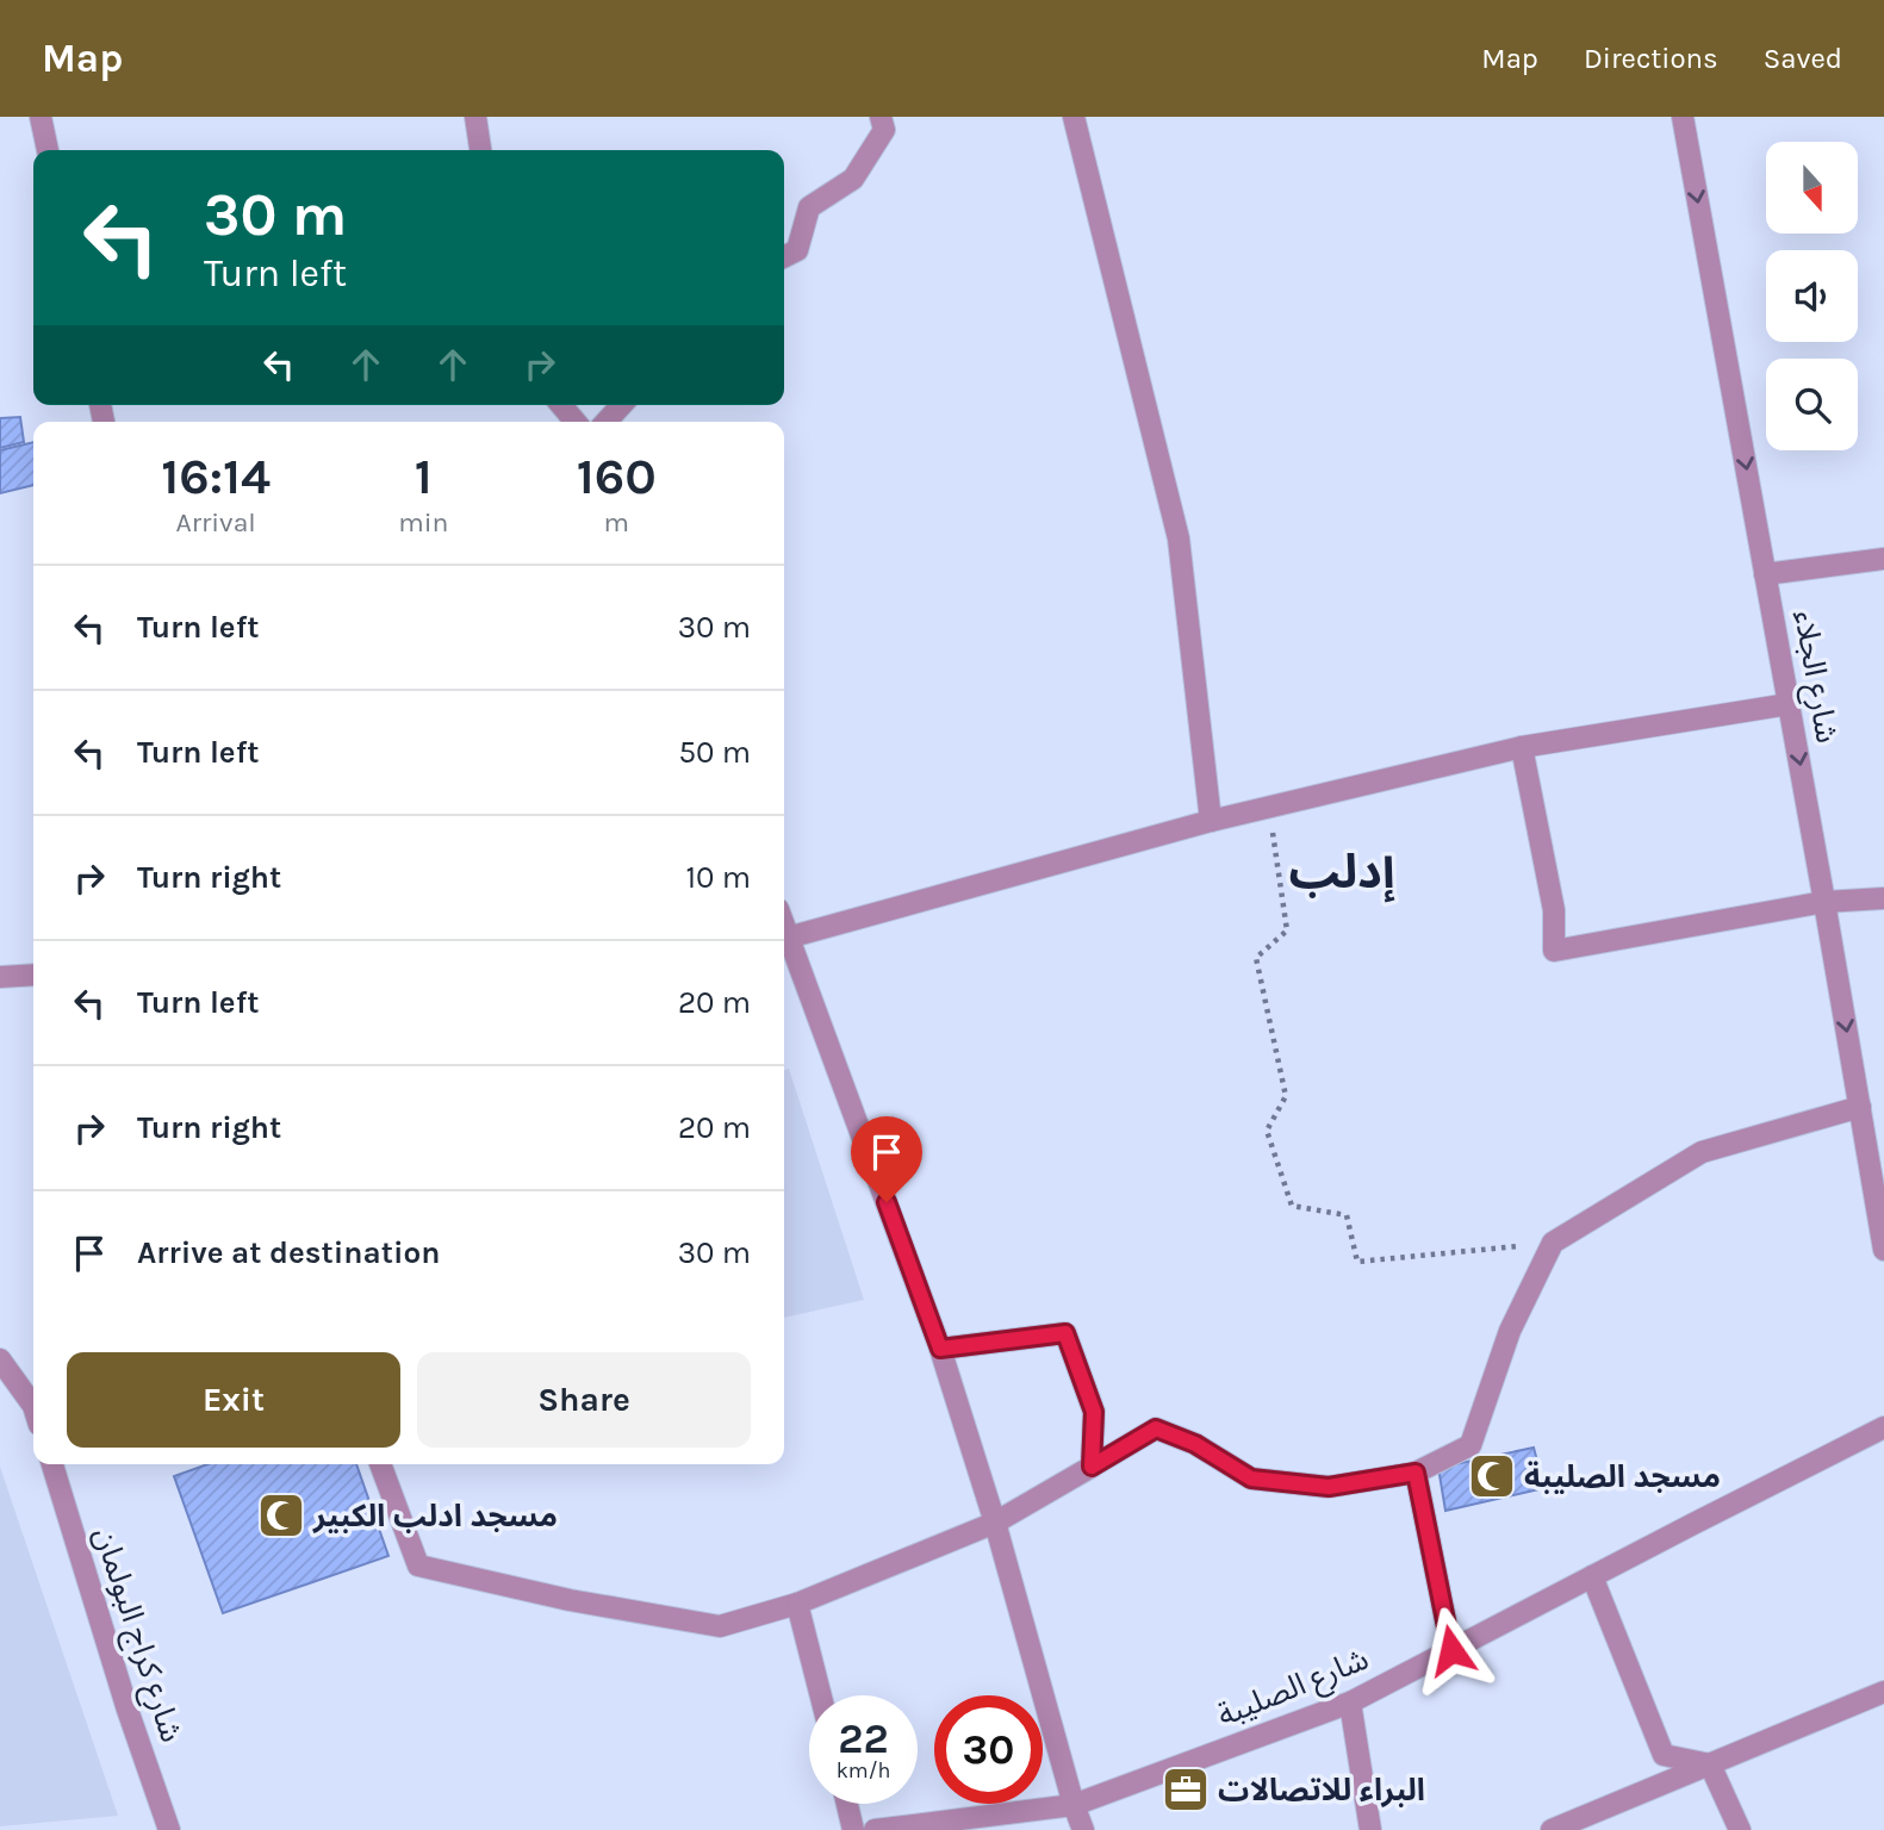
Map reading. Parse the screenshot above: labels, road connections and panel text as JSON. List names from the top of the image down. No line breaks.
{"streets":{"street":["شارع الجلاء","شارع كراج البولمان","شارع الصليبة"]},"one_way":["شارع الجلاء"],"districts":["إدلب"],"places":{"mosque":["مسجد الصليبة","مسجد ادلب الكبير"],"office":["البراء للاتصالات"]},"north":"bottom","page":{"header":"Map","nav":["Map","Directions","Saved"],"turn":["30 m","Turn left"],"eta":["16:14","Arrival","1","min","160","m"],"list":[{"name":"Turn left","value":"30 m"},{"name":"Turn left","value":"50 m"},{"name":"Turn right","value":"10 m"},{"name":"Turn left","value":"20 m"},{"name":"Turn right","value":"20 m"},{"name":"Arrive at destination","value":"30 m"}],"buttons":["Exit","Share"],"speed":"22 km/h","limit":"30"}}
